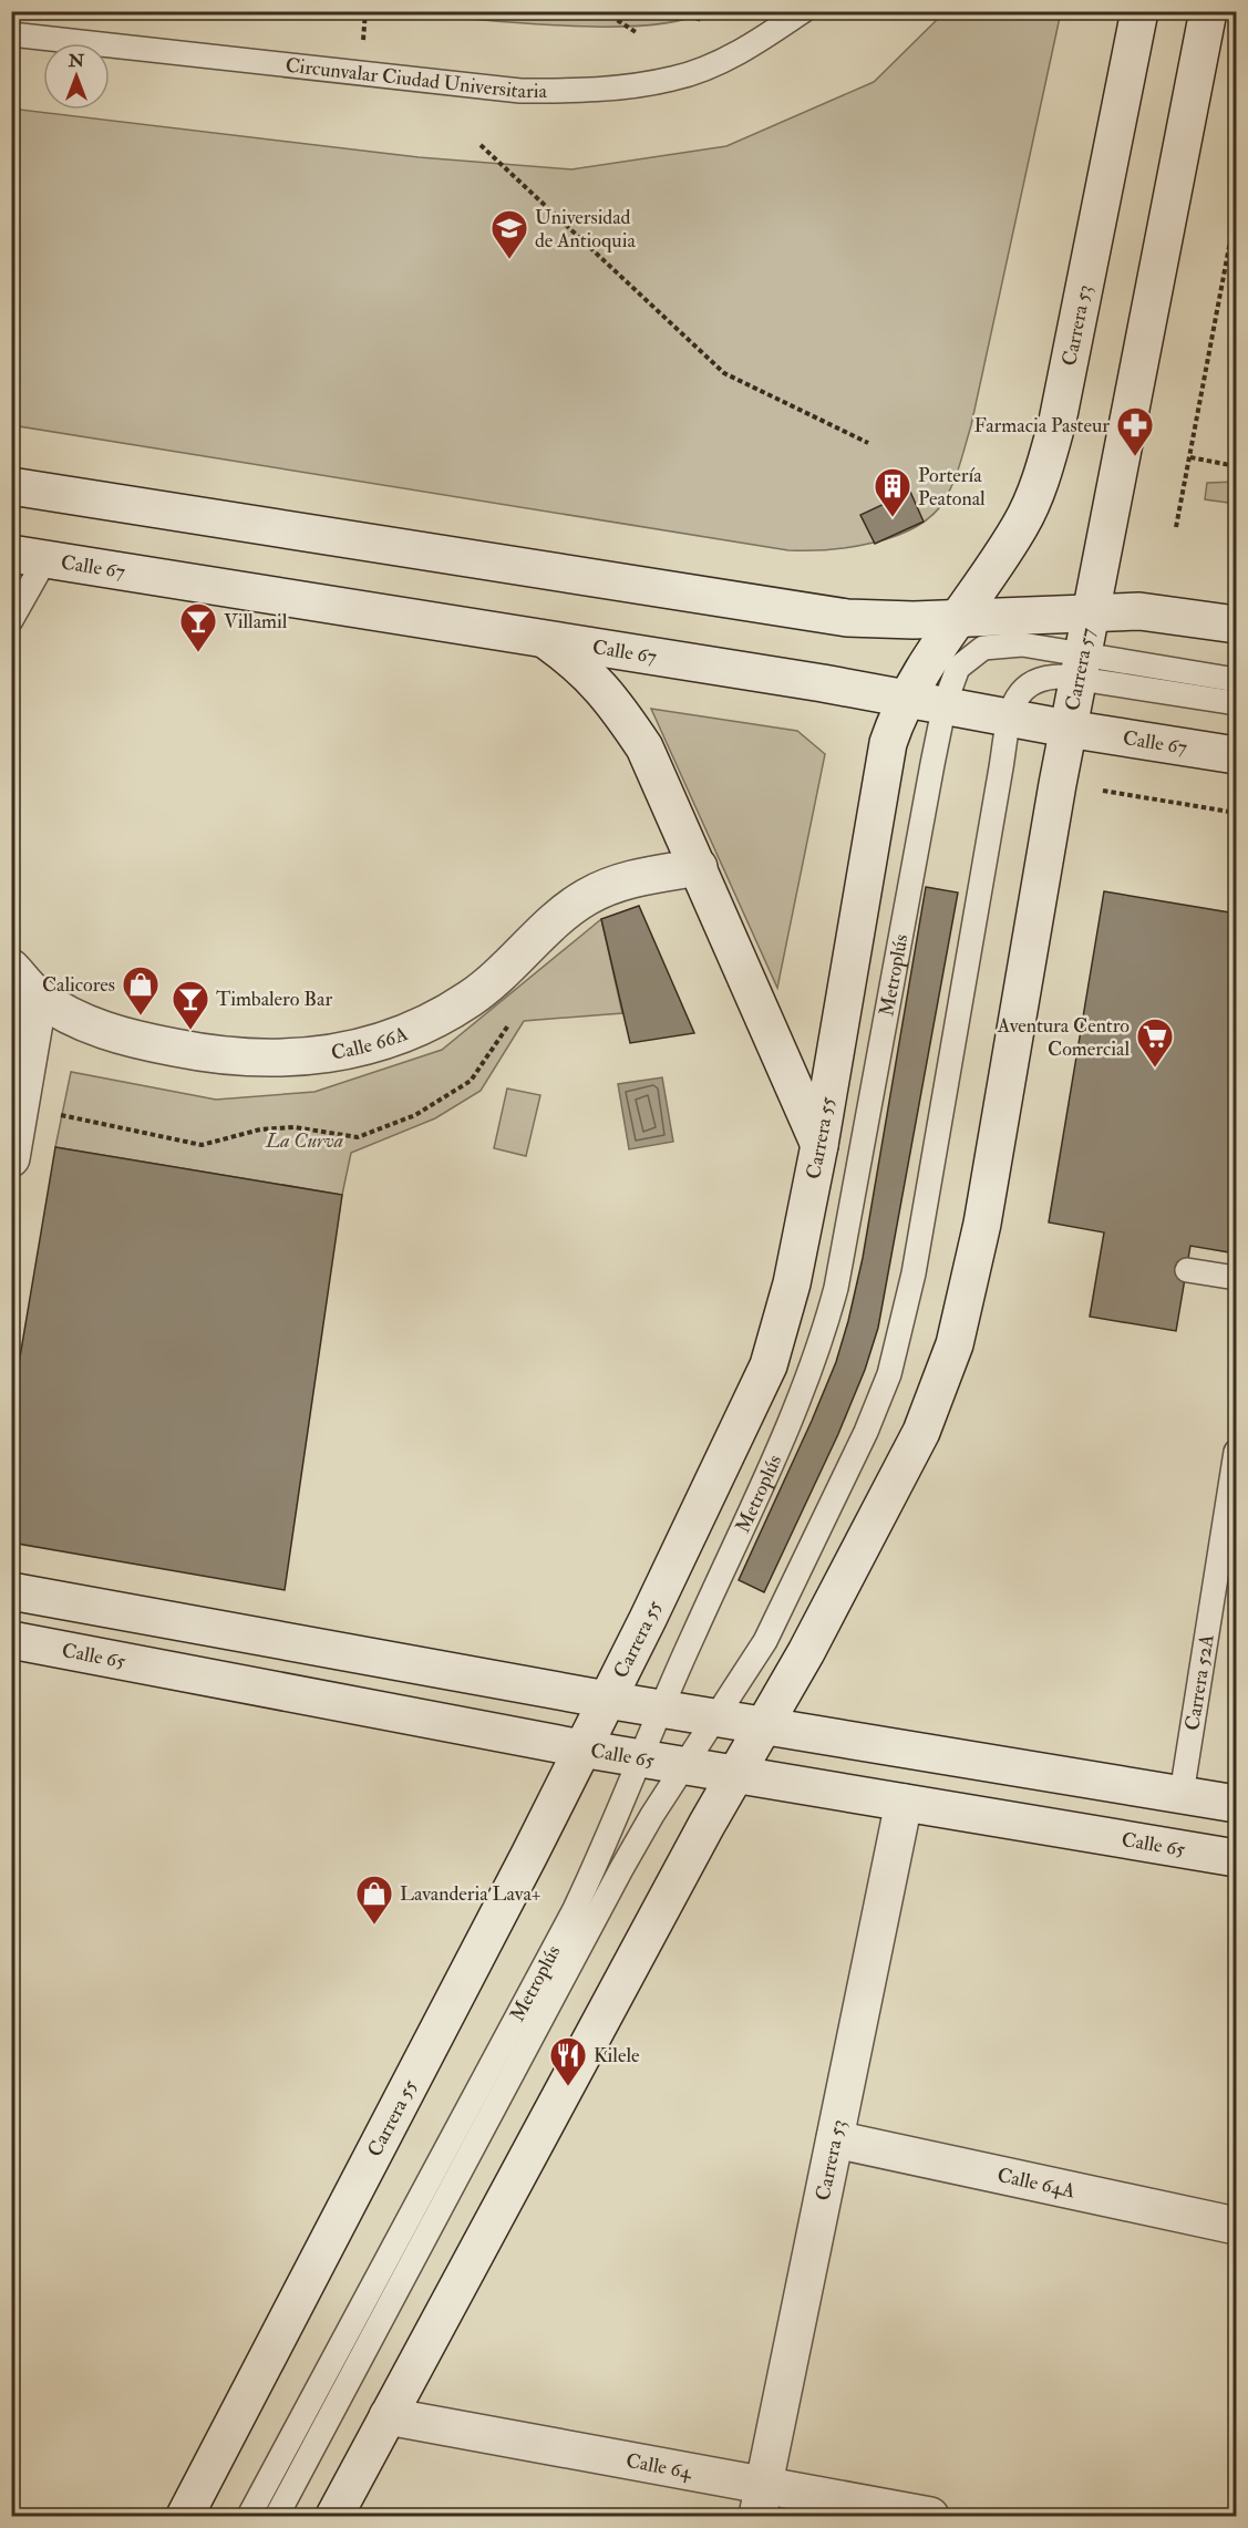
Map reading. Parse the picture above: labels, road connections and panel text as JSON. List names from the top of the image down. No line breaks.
{"streets":{"main road":["Carrera 53","Calle 67","Carrera 57","Calle 66A","Carrera 55","Calle 65","Calle 64A","Calle 64"],"lane":["Circunvalar Ciudad Universitaria","Metroplús","Carrera 52A"]},"crossings":[["Carrera 53","Calle 65"],["Carrera 53","Calle 64A"],["Carrera 53","Calle 64"],["Calle 67","Carrera 57"],["Calle 67","Metroplús"],["Calle 67","Carrera 55"],["Carrera 57","Metroplús"],["Metroplús","Calle 65"],["Carrera 55","Calle 65"]],"parks":["La Curva"],"places":{"school or university":["Universidad de Antioquia"],"pharmacy":["Farmacia Pasteur"],"building":["Portería Peatonal"],"bar":["Villamil","Timbalero Bar"],"shop":["Calicores","Lavanderia Lava+"],"supermarket":["Aventura Centro Comercial"],"restaurant":["Kilele"]},"north":"top"}
